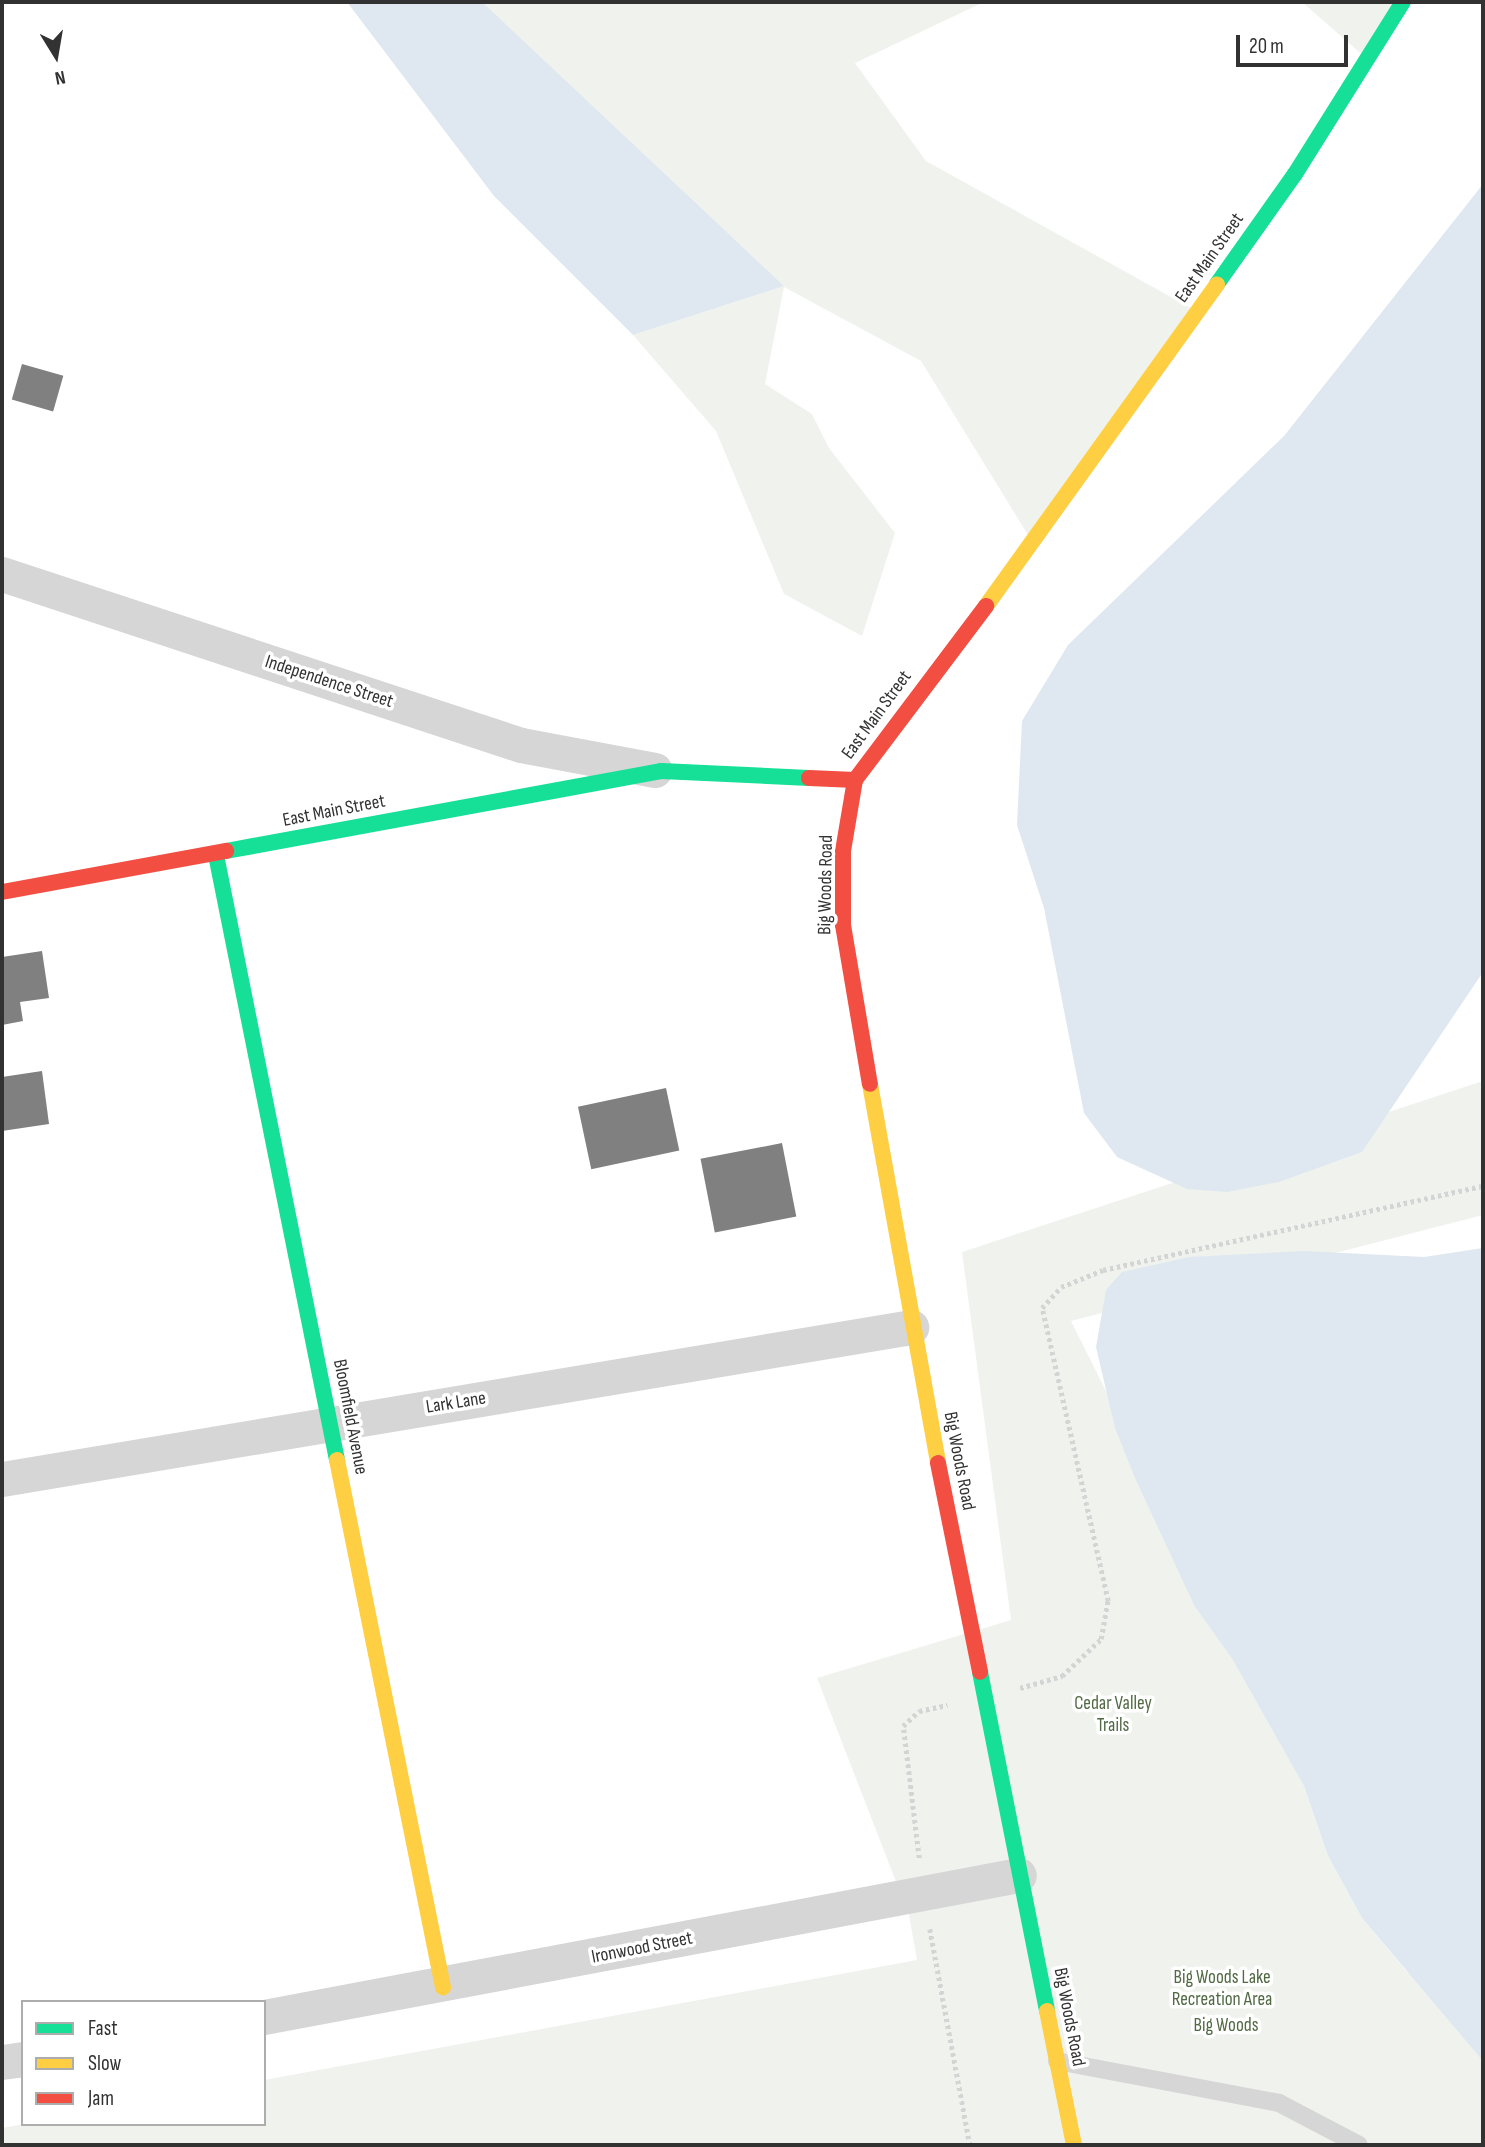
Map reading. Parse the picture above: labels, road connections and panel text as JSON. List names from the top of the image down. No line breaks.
{"streets":{"street":["East Main Street","Independence Street","Big Woods Road","Lark Lane","Bloomfield Avenue","Ironwood Street"]},"crossings":[["East Main Street","Independence Street"],["East Main Street","Big Woods Road"],["East Main Street","Bloomfield Avenue"],["Big Woods Road","Lark Lane"],["Big Woods Road","Ironwood Street"],["Lark Lane","Bloomfield Avenue"],["Bloomfield Avenue","Ironwood Street"]],"parks":["Cedar Valley Trails","Big Woods Lake Recreation Area","Big Woods"],"legend":["Fast","Slow","Jam"],"scale_bar":"20 m","north":"bottom"}
